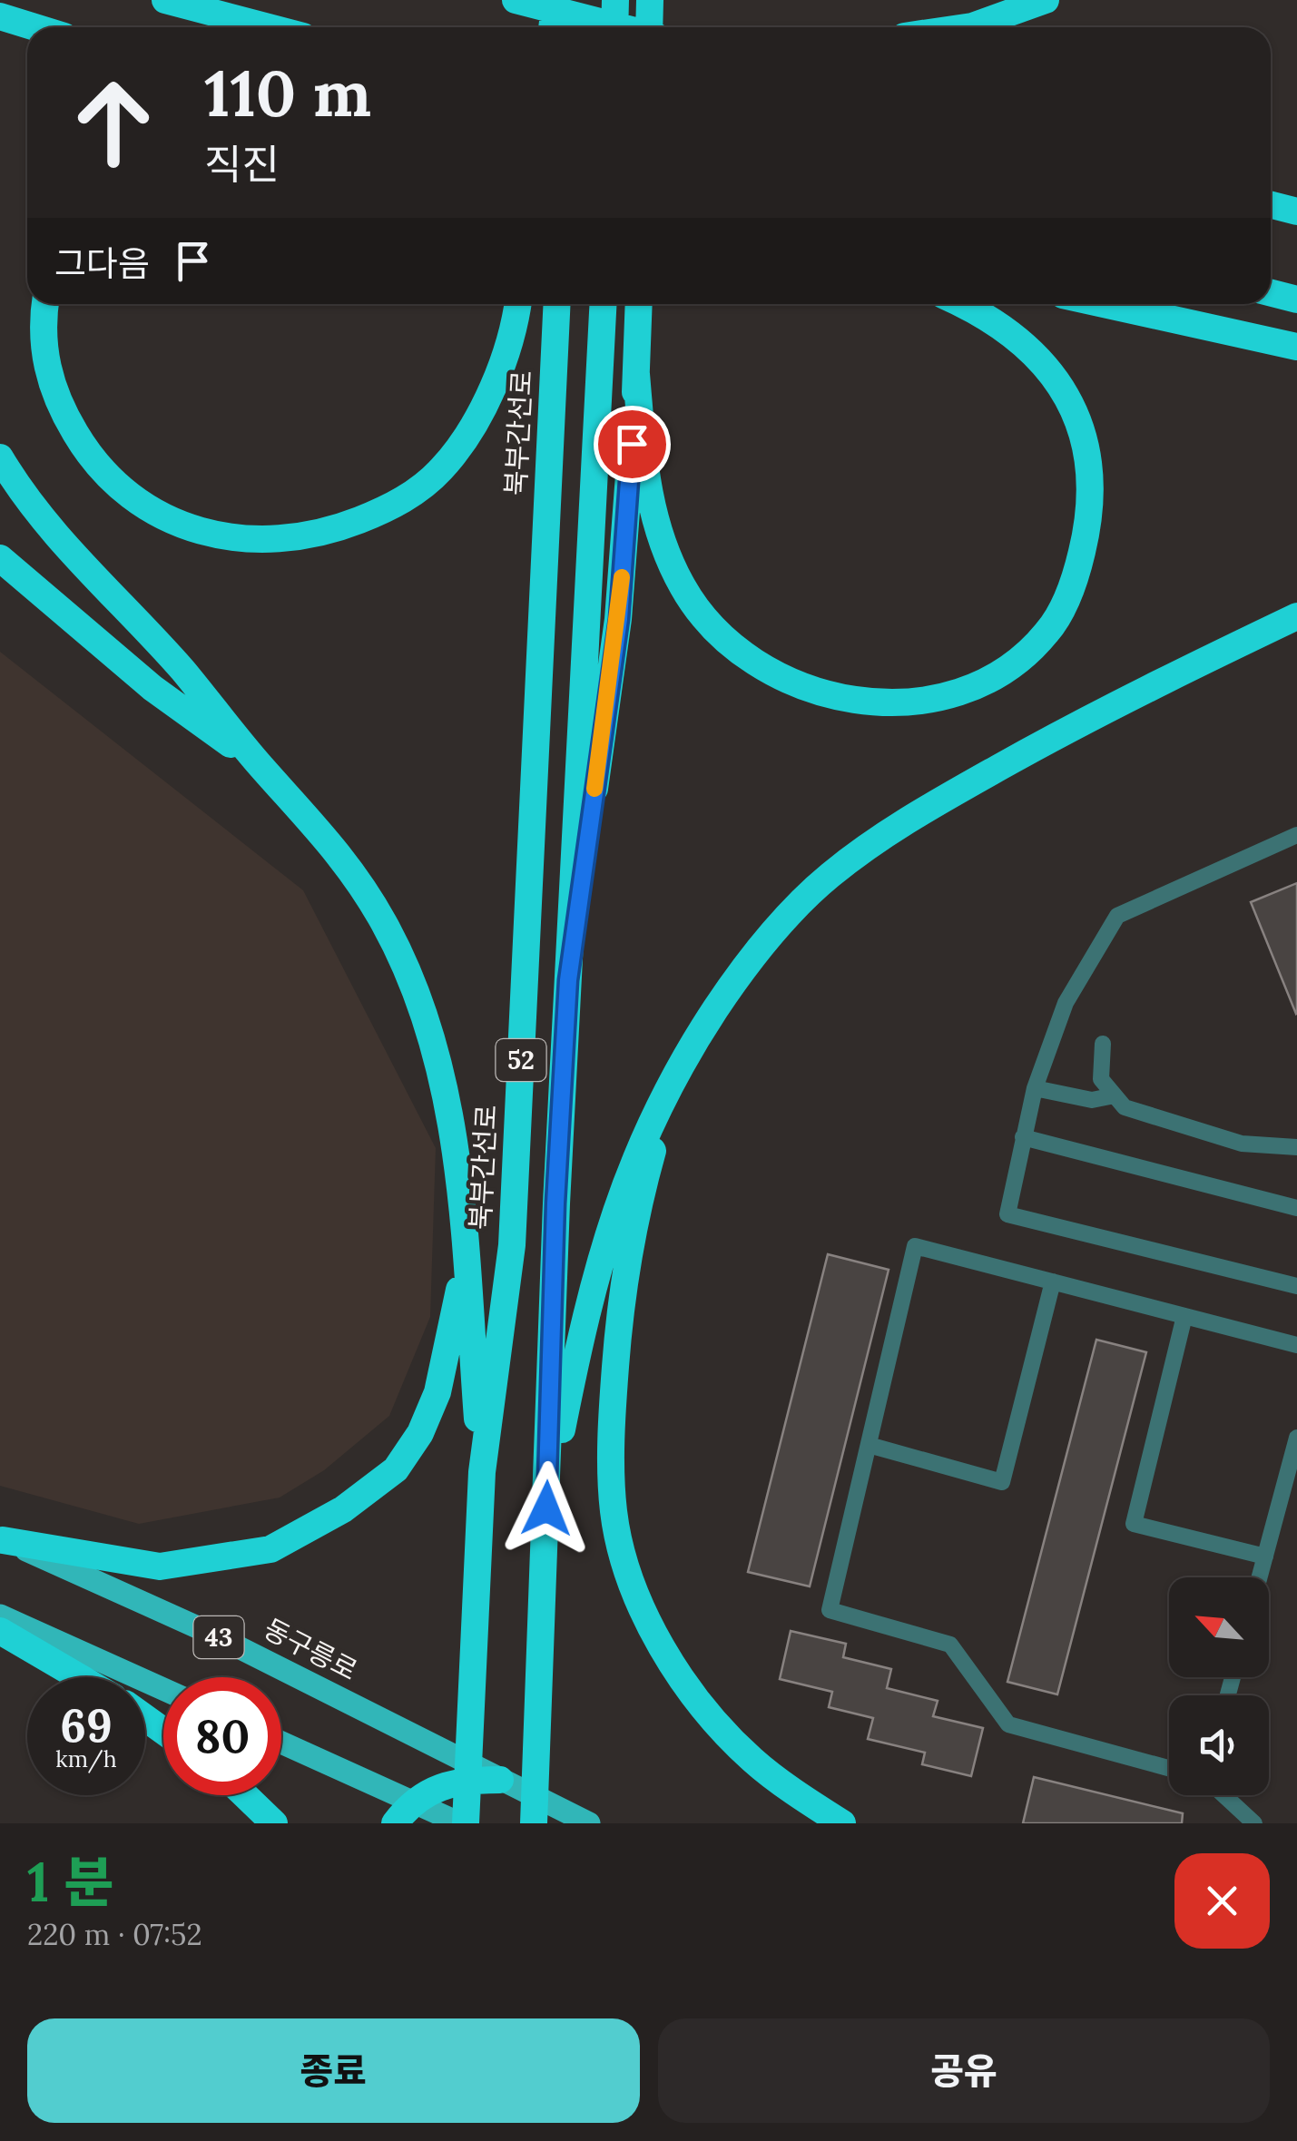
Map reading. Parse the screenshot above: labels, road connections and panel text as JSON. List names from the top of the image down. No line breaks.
{"streets":{"highway":["북부간선로","52"],"main road":["43","동구릉로"]},"north":"top left","page":{"turn":["110 m","직진"],"then":"그다음","speed":"69 km/h","limit":"80","heading":["1 분","220 m · 07:52"],"buttons":["종료","공유"]}}
